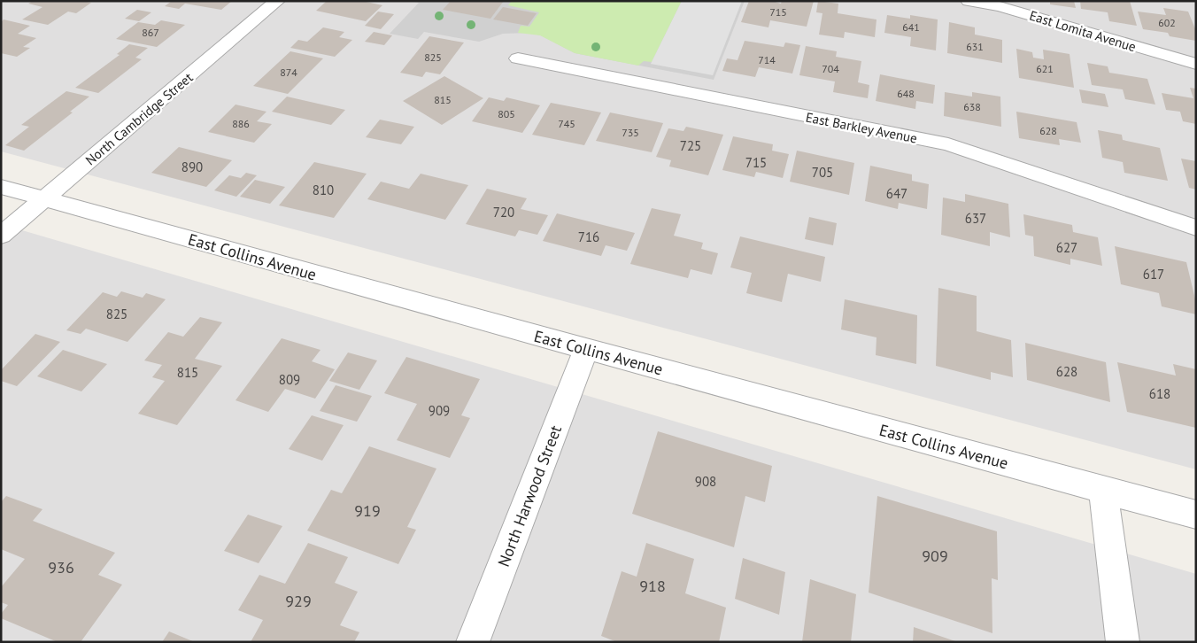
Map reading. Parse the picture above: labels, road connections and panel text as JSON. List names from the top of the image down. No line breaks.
{"streets":{"street":["East Lomita Avenue","North Cambridge Street","East Barkley Avenue","East Collins Avenue","North Harwood Street"]},"crossings":[["North Cambridge Street","East Collins Avenue"],["East Collins Avenue","North Harwood Street"]],"house_numbers":["715","602","641","867","631","825","714","704","621","874","648","815","638","805","886","745","628","735","725","715","890","705","810","647","720","637","716","627","617","825","628","815","809","618","909","908","919","909","936","918","929"]}
